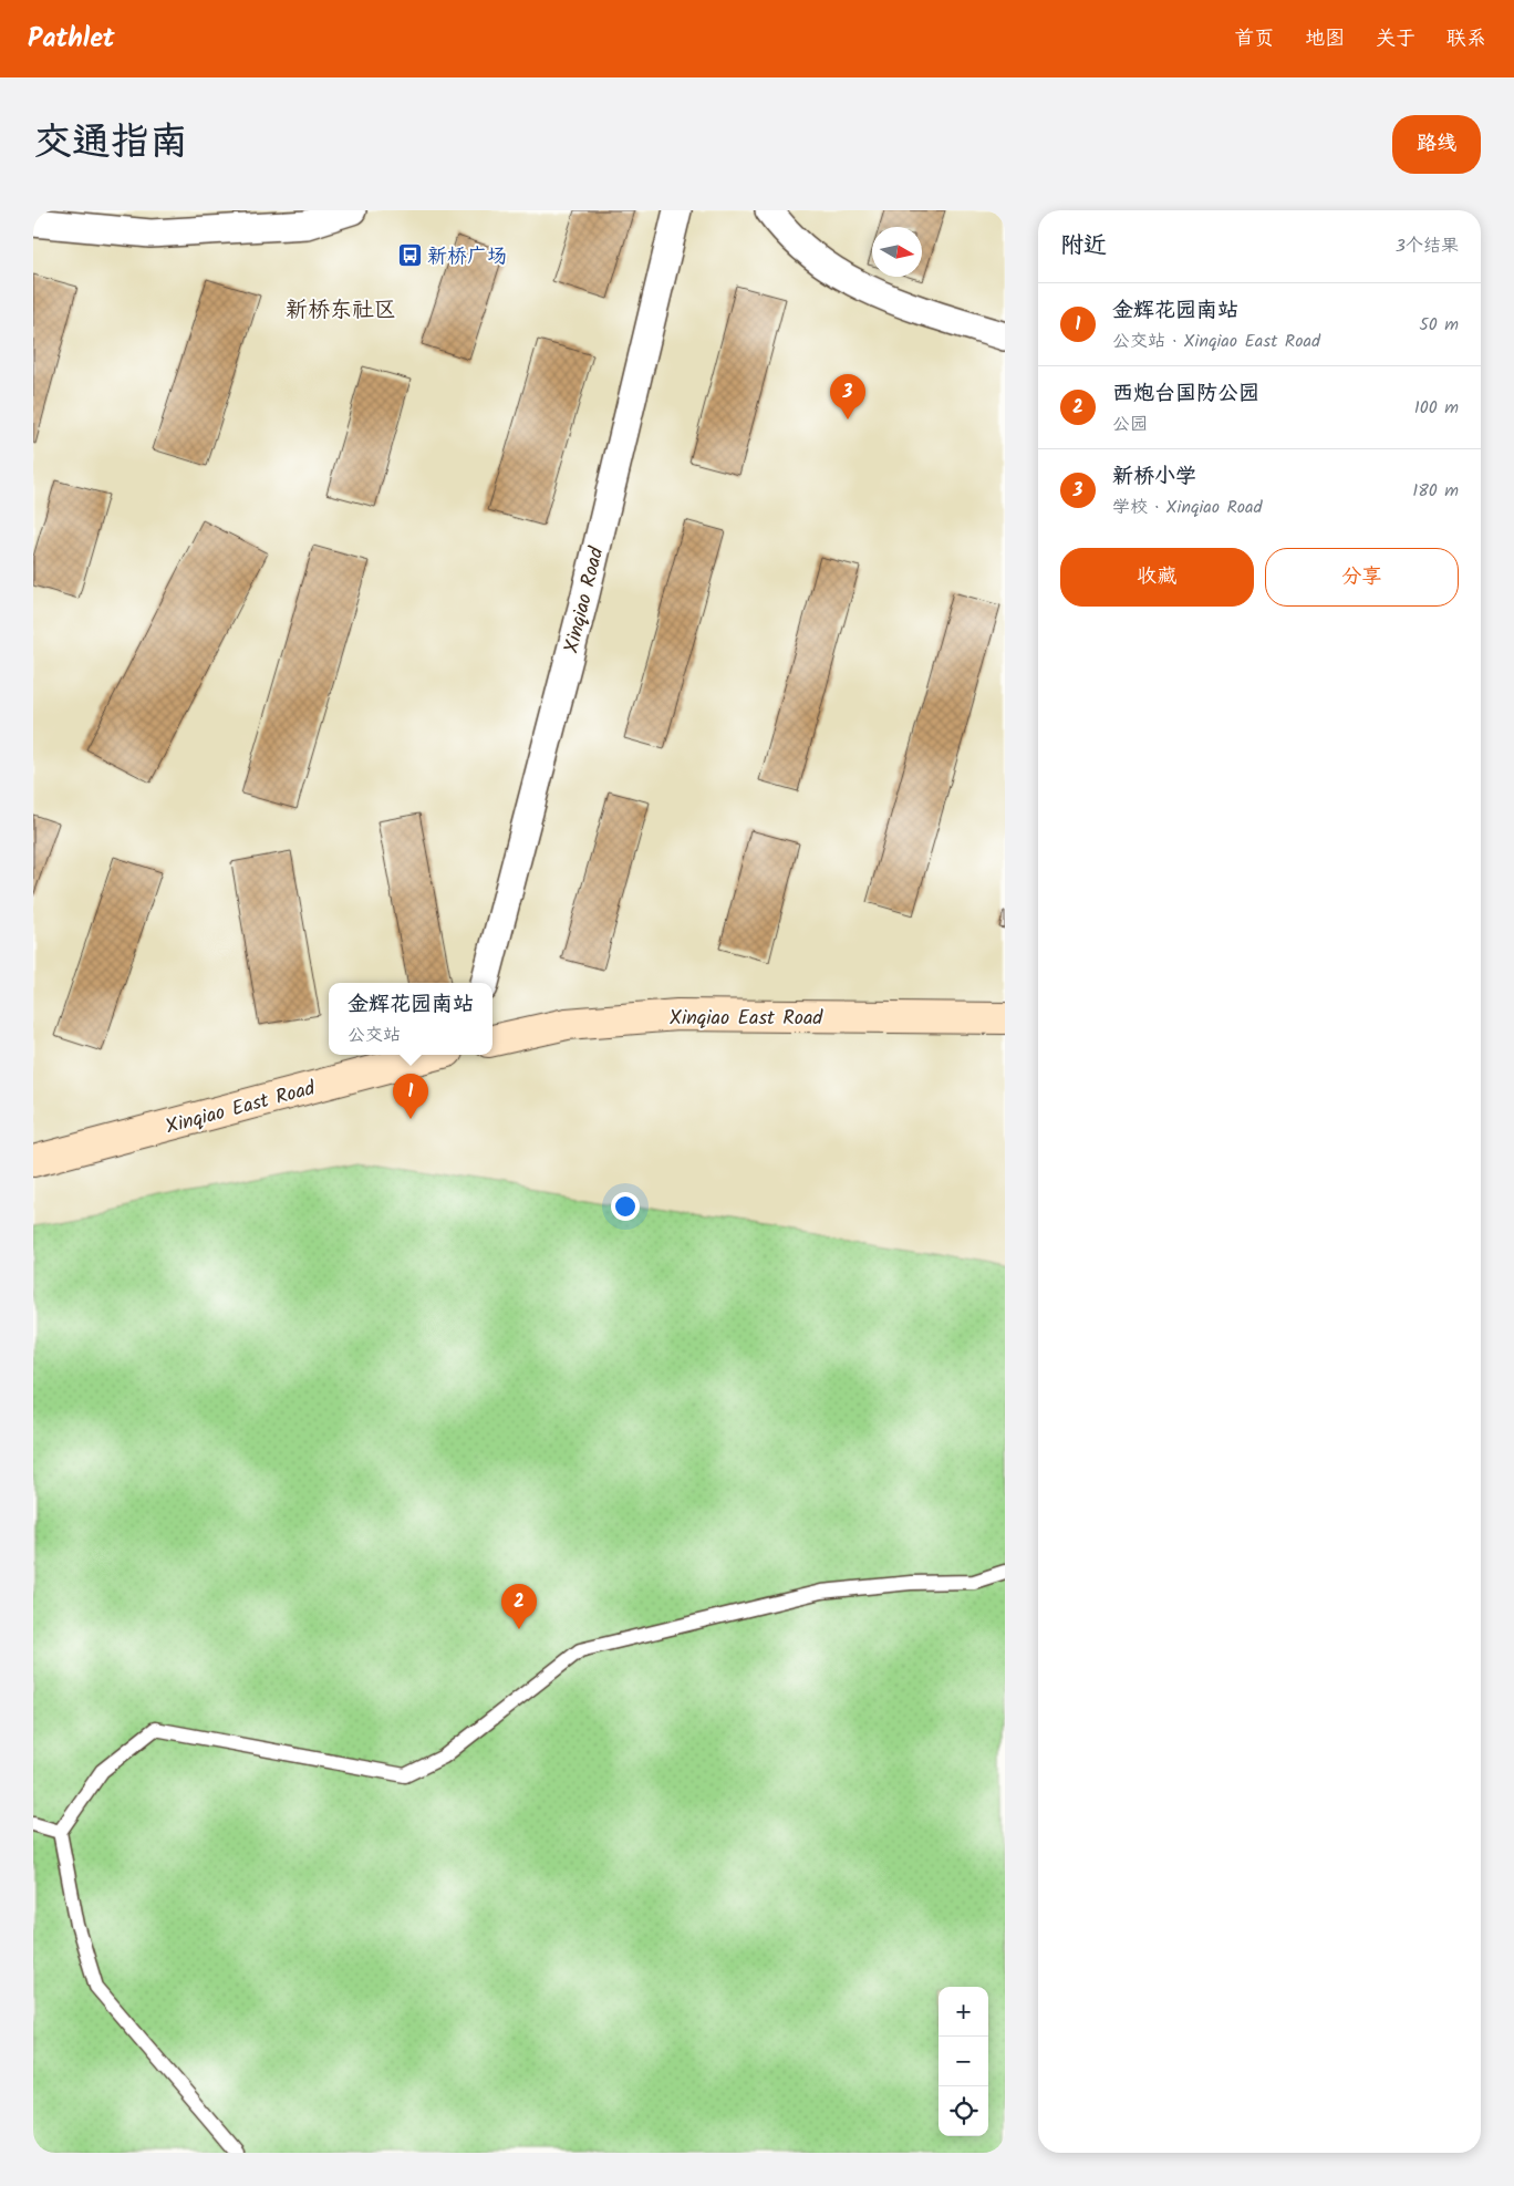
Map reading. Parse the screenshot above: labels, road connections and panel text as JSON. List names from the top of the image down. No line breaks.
{"streets":{"street":["Xinqiao Road","Xinqiao East Road"]},"districts":["新桥东社区"],"places":{"bus stop":["新桥广场"]},"north":"right","page":{"header":"Pathlet","nav":["首页","地图","关于","联系"],"title":"交通指南","buttons":["路线",["收藏","分享"]],"heading":["附近","3个结果"],"list":[{"mark":"1","name":"金辉花园南站","note":"公交站 · Xinqiao East Road","value":"50 m"},{"mark":"2","name":"西炮台国防公园","note":"公园","value":"100 m"},{"mark":"3","name":"新桥小学","note":"学校 · Xinqiao Road","value":"180 m"}],"pins":["3","1","2"],"popup":["金辉花园南站","公交站"],"map_buttons":["+","−"]}}
